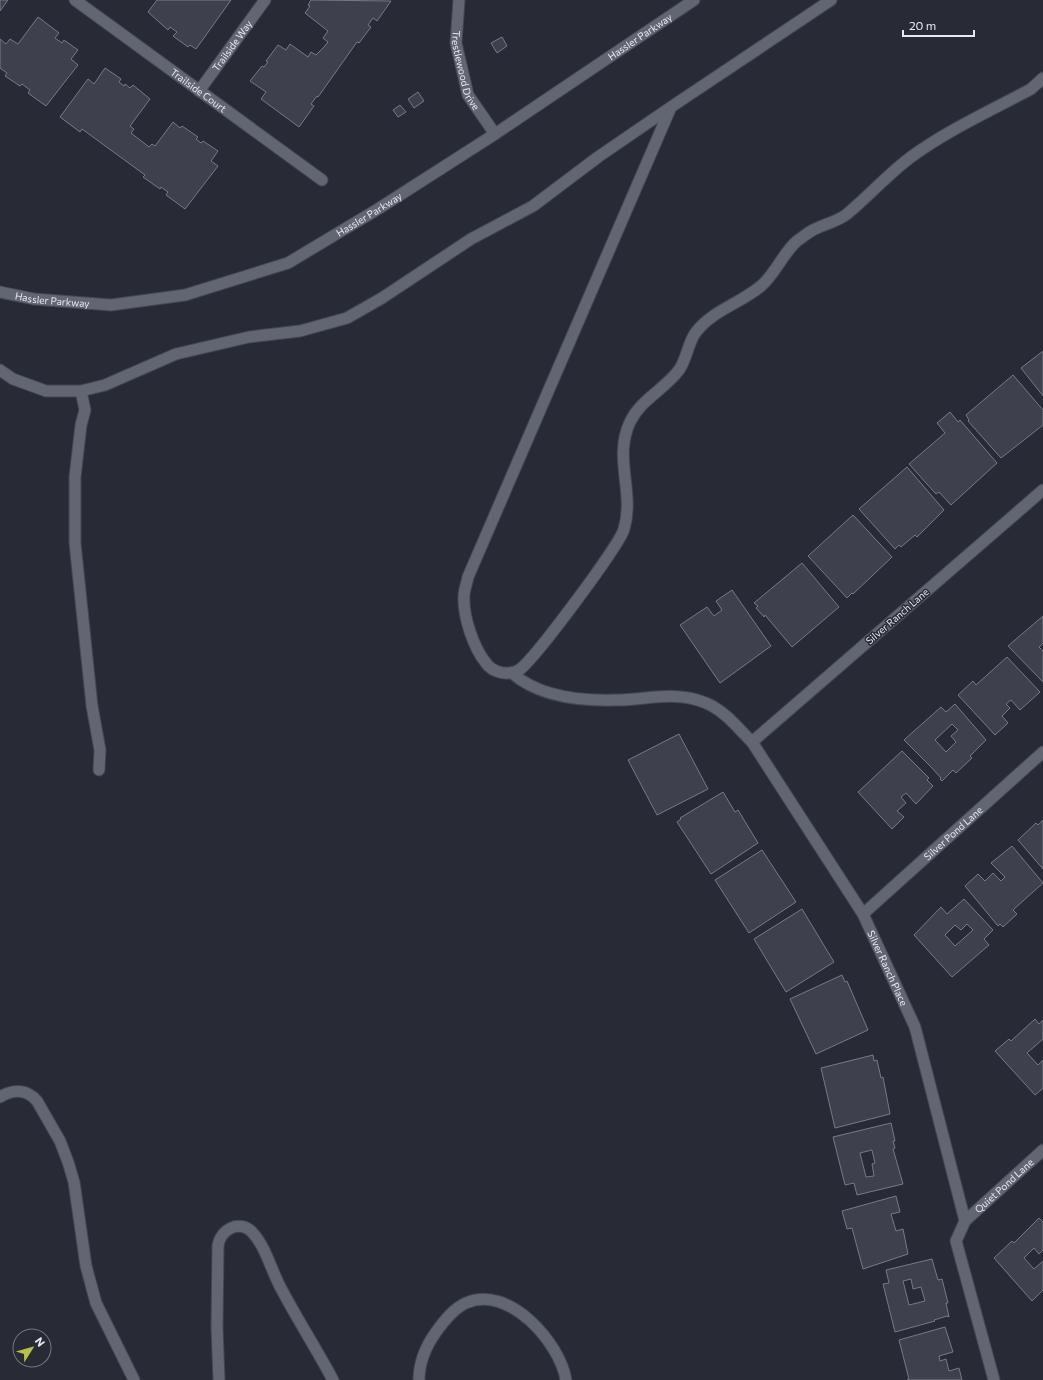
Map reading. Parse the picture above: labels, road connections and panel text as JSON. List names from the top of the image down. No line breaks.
{"streets":{"street":["Hassler Parkway","Trailside Way","Trestlewood Drive","Trailside Court","Silver Ranch Lane","Silver Pond Lane","Silver Ranch Place","Quiet Pond Lane"]},"crossings":[["Hassler Parkway","Trestlewood Drive"],["Trailside Way","Trailside Court"],["Silver Ranch Lane","Silver Ranch Place"],["Silver Pond Lane","Silver Ranch Place"],["Silver Ranch Place","Quiet Pond Lane"]],"scale_bar":"20 m","north":"top right"}
